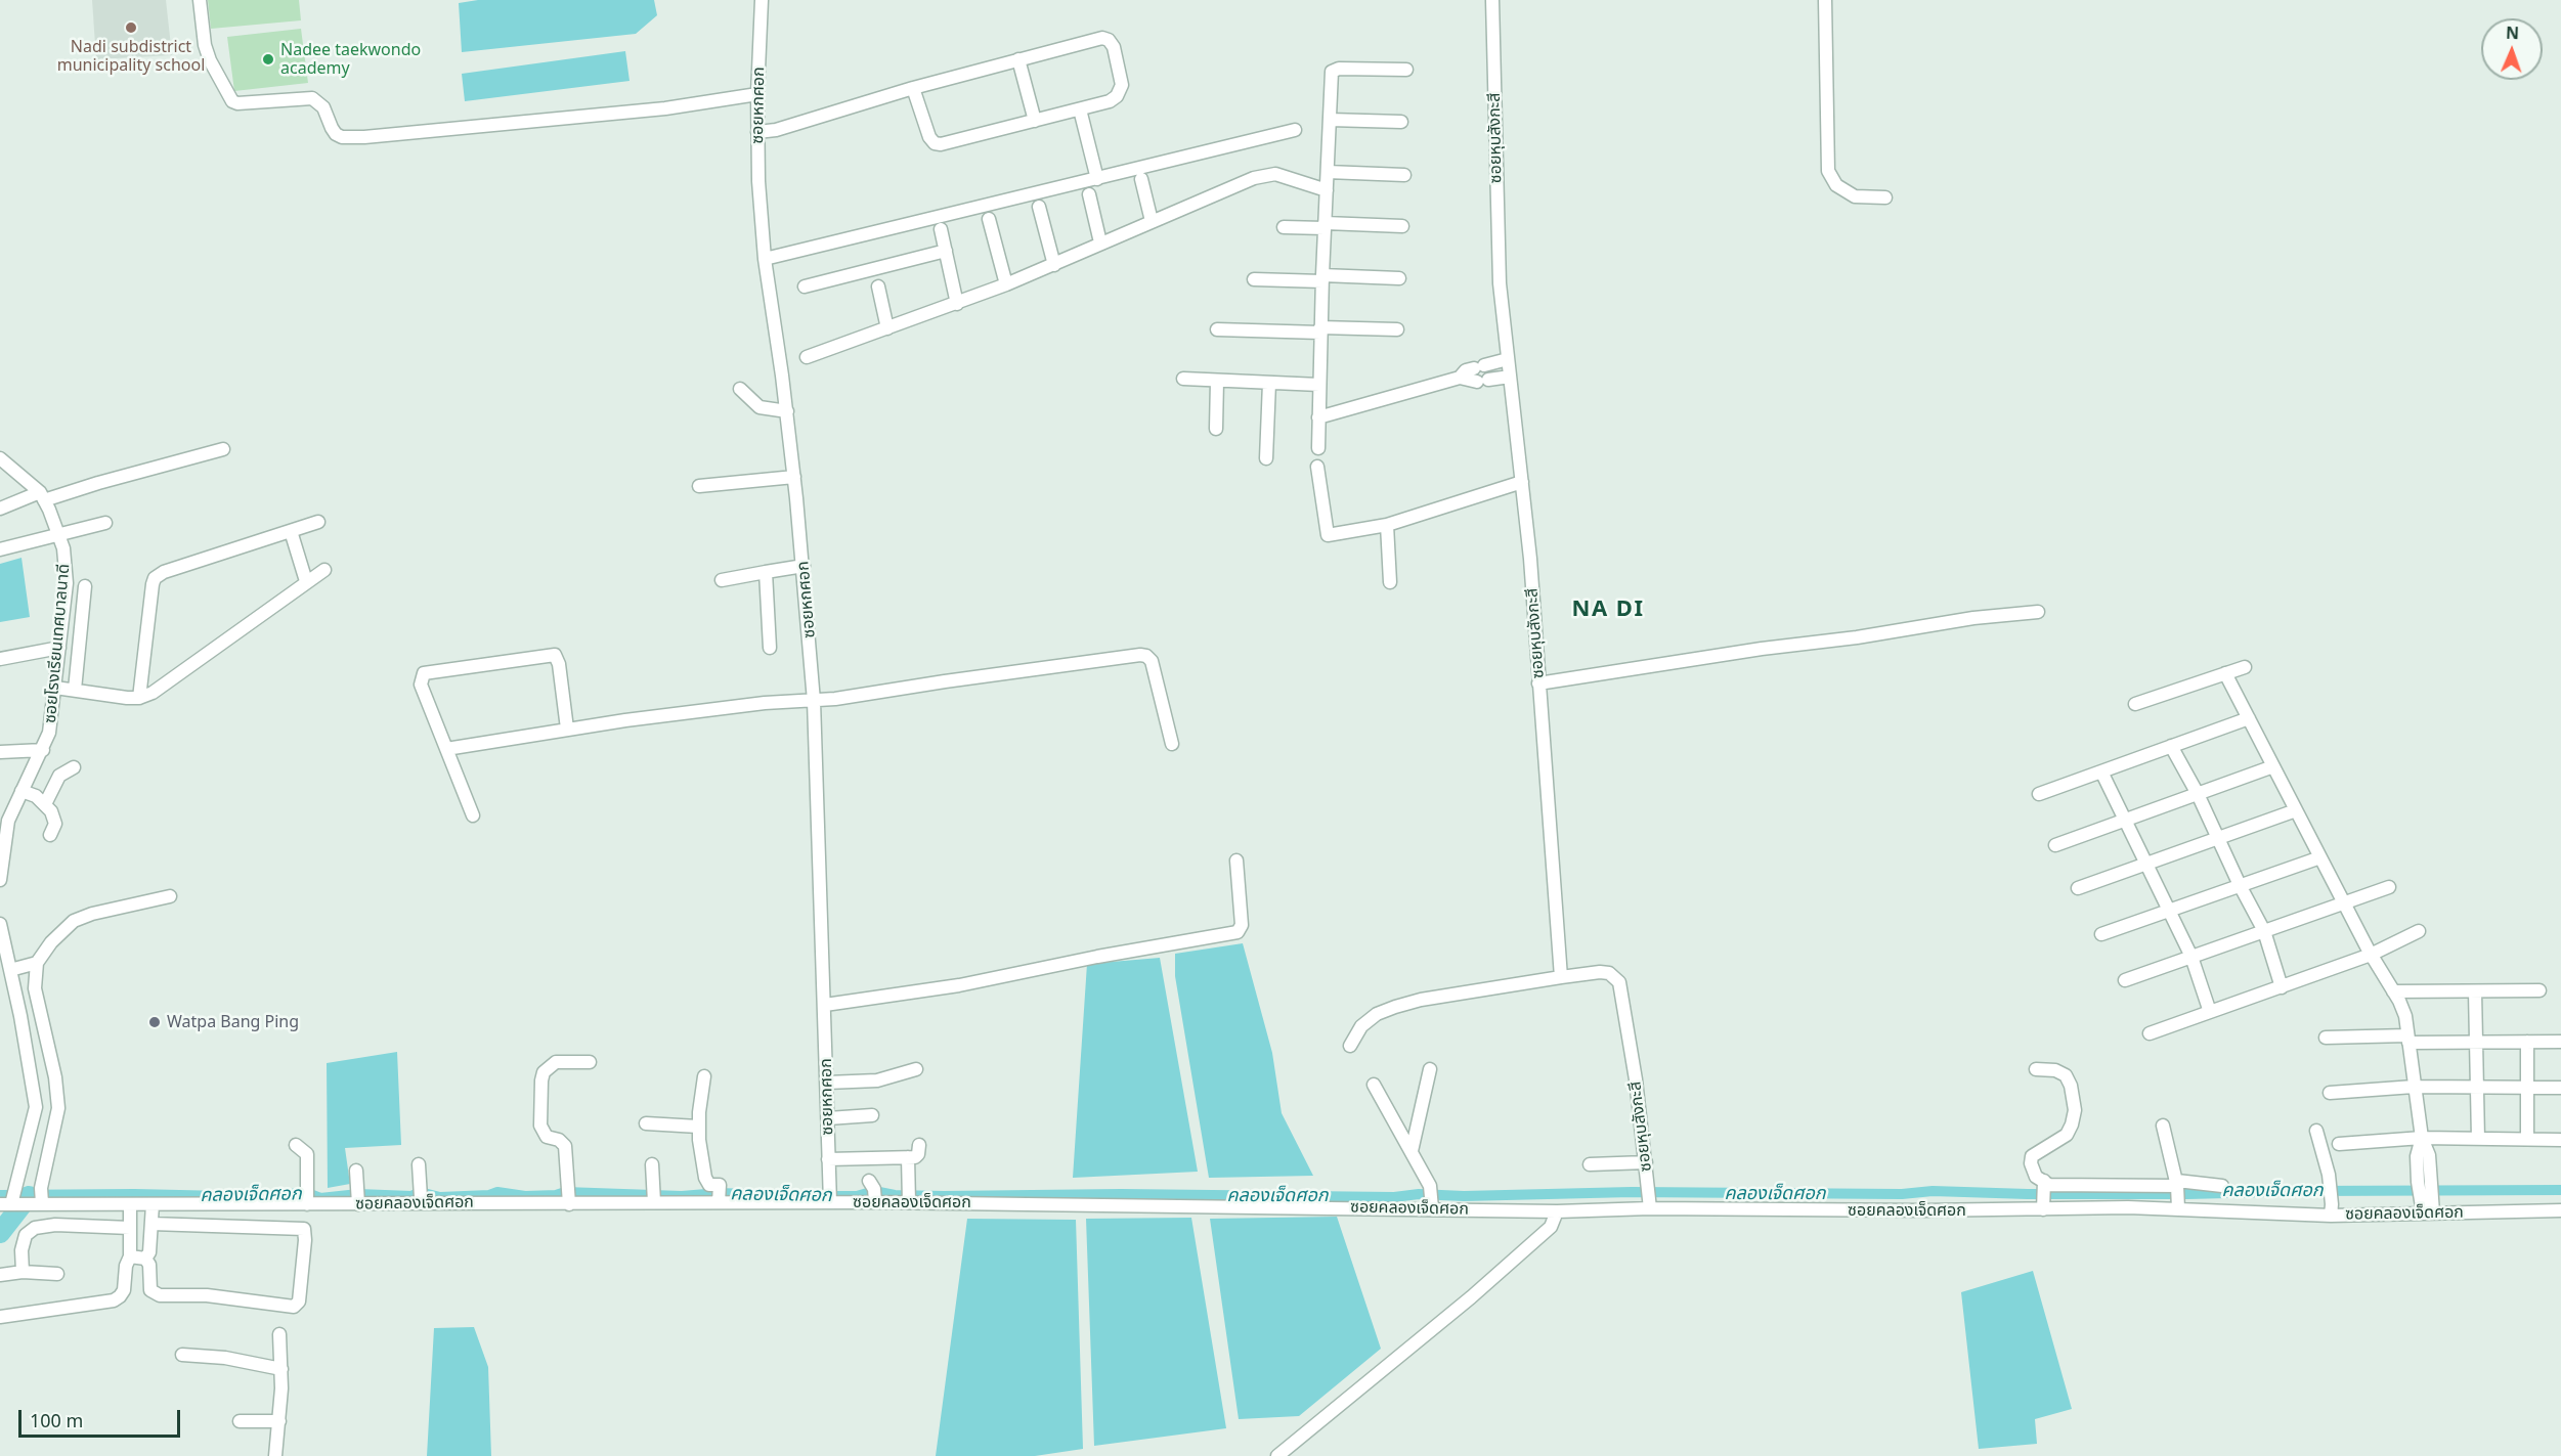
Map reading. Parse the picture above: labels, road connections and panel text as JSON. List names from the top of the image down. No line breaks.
{"streets":{"street":["ซอยหกศอก","ซอยหุบสังกะสี","ซอยโรงเรียนเทศบาลนาดี","ซอยคลองเจ็ดศอก"]},"crossings":[["ซอยหกศอก","ซอยคลองเจ็ดศอก"],["ซอยหุบสังกะสี","ซอยคลองเจ็ดศอก"]],"districts":["NA DI"],"water":["คลองเจ็ดศอก"],"places":["Nadi subdistrict municipality school","Nadee taekwondo academy","Watpa Bang Ping"],"scale_bar":"100 m","north":"top"}
